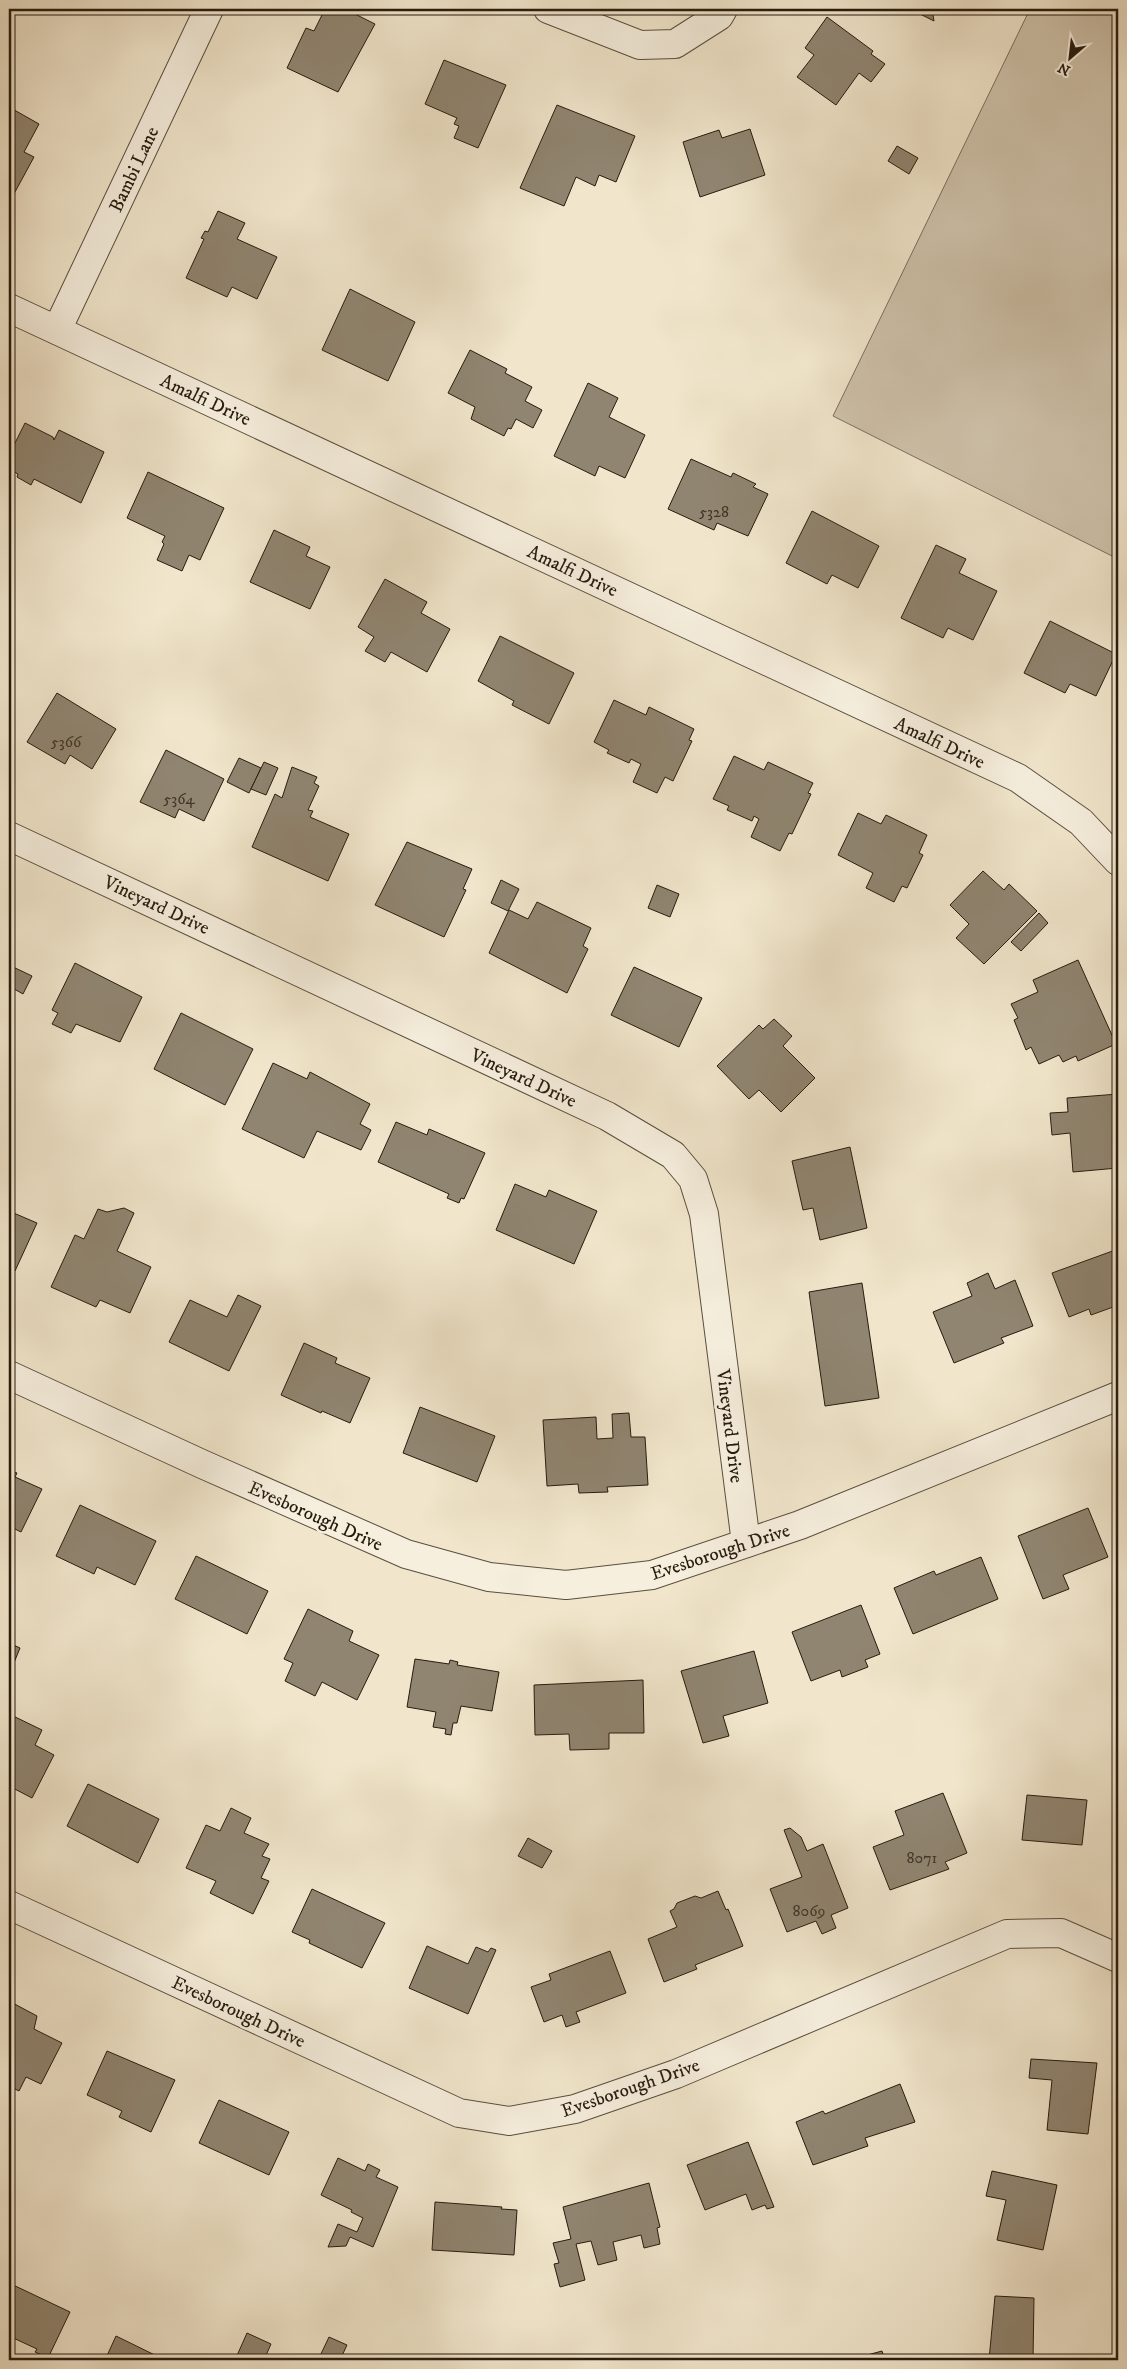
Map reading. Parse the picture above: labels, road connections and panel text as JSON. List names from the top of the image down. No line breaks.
{"streets":{"street":["Bambi Lane","Amalfi Drive","Vineyard Drive","Evesborough Drive"]},"crossings":[["Bambi Lane","Amalfi Drive"],["Vineyard Drive","Evesborough Drive"]],"house_numbers":["5328","5366","5364","8071","8069"],"north":"bottom left"}
